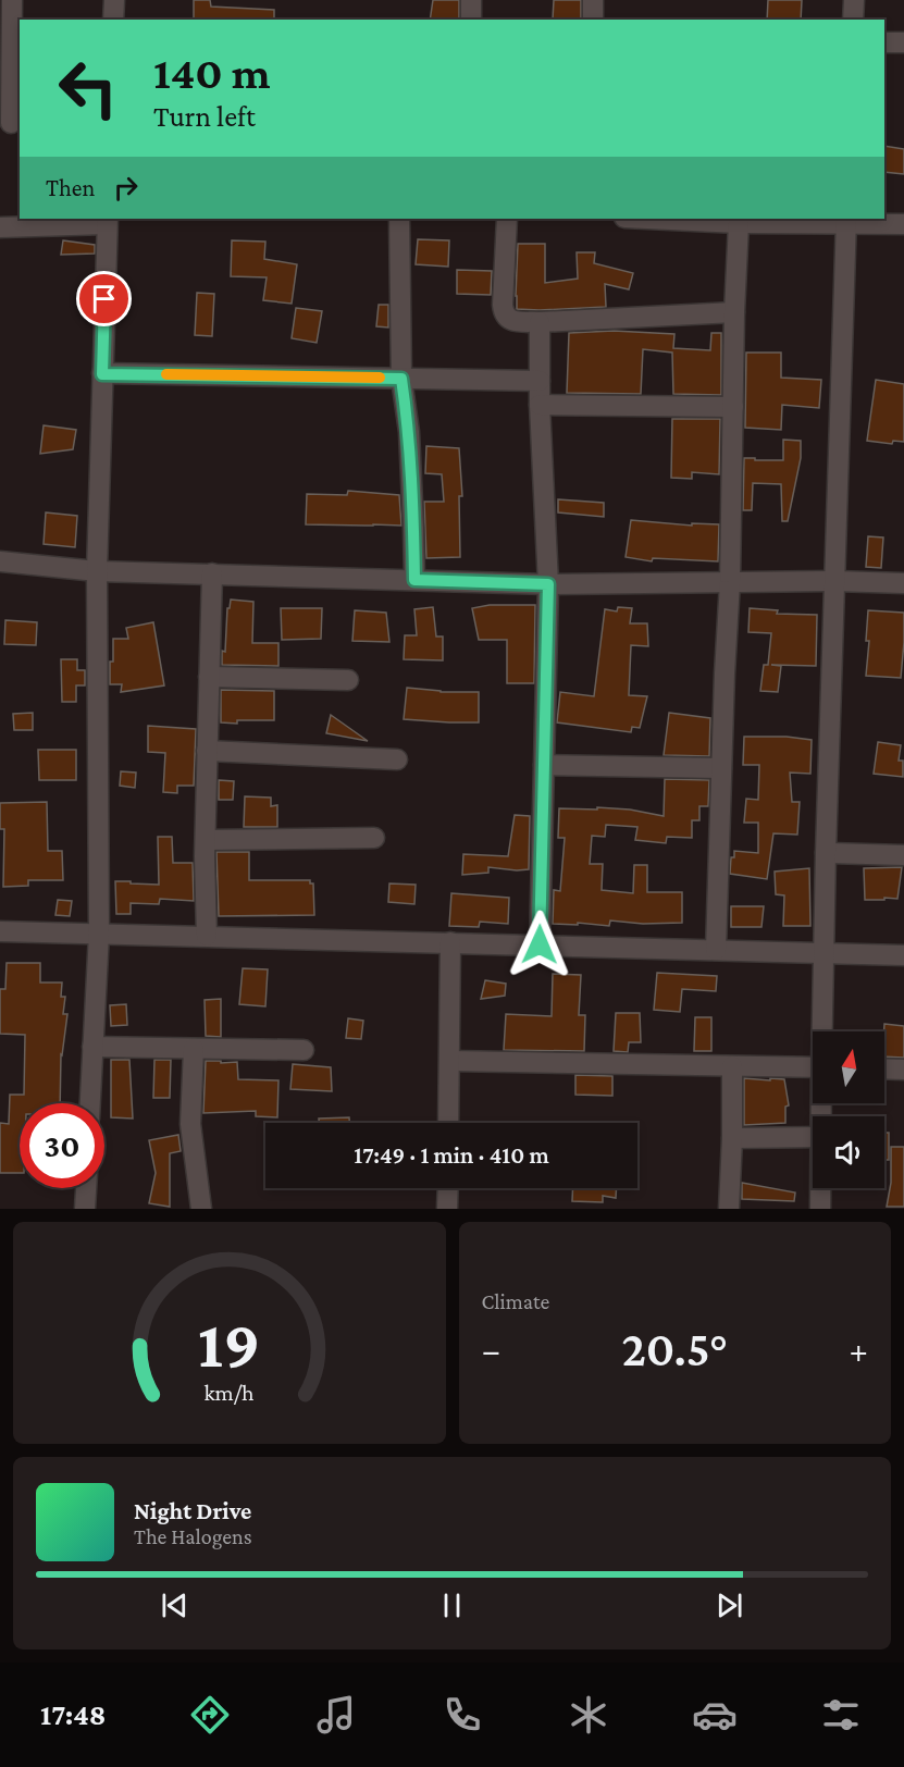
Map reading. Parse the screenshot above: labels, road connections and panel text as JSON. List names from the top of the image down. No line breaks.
{"north":"top","page":{"turn":["140 m","Turn left"],"then":"Then","limit":"30","trip":"17:49 · 1 min · 410 m","tile":"Climate","heat":["−","20.5°","+"],"song":["Night Drive","The Halogens"],"tabs":"17:48","gauge":["19","km/h"]}}
